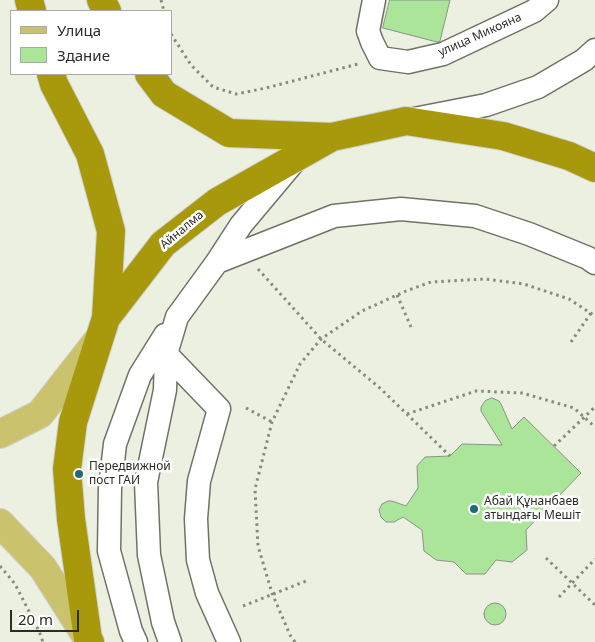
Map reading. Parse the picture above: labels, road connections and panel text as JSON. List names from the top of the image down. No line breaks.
{"streets":{"highway":["Айналма"],"street":["улица Микояна"]},"places":["Передвижной пост ГАИ","Абай Құнанбаев атындағы Мешіт"],"legend":["Улица","Здание"],"scale_bar":"20 m"}
